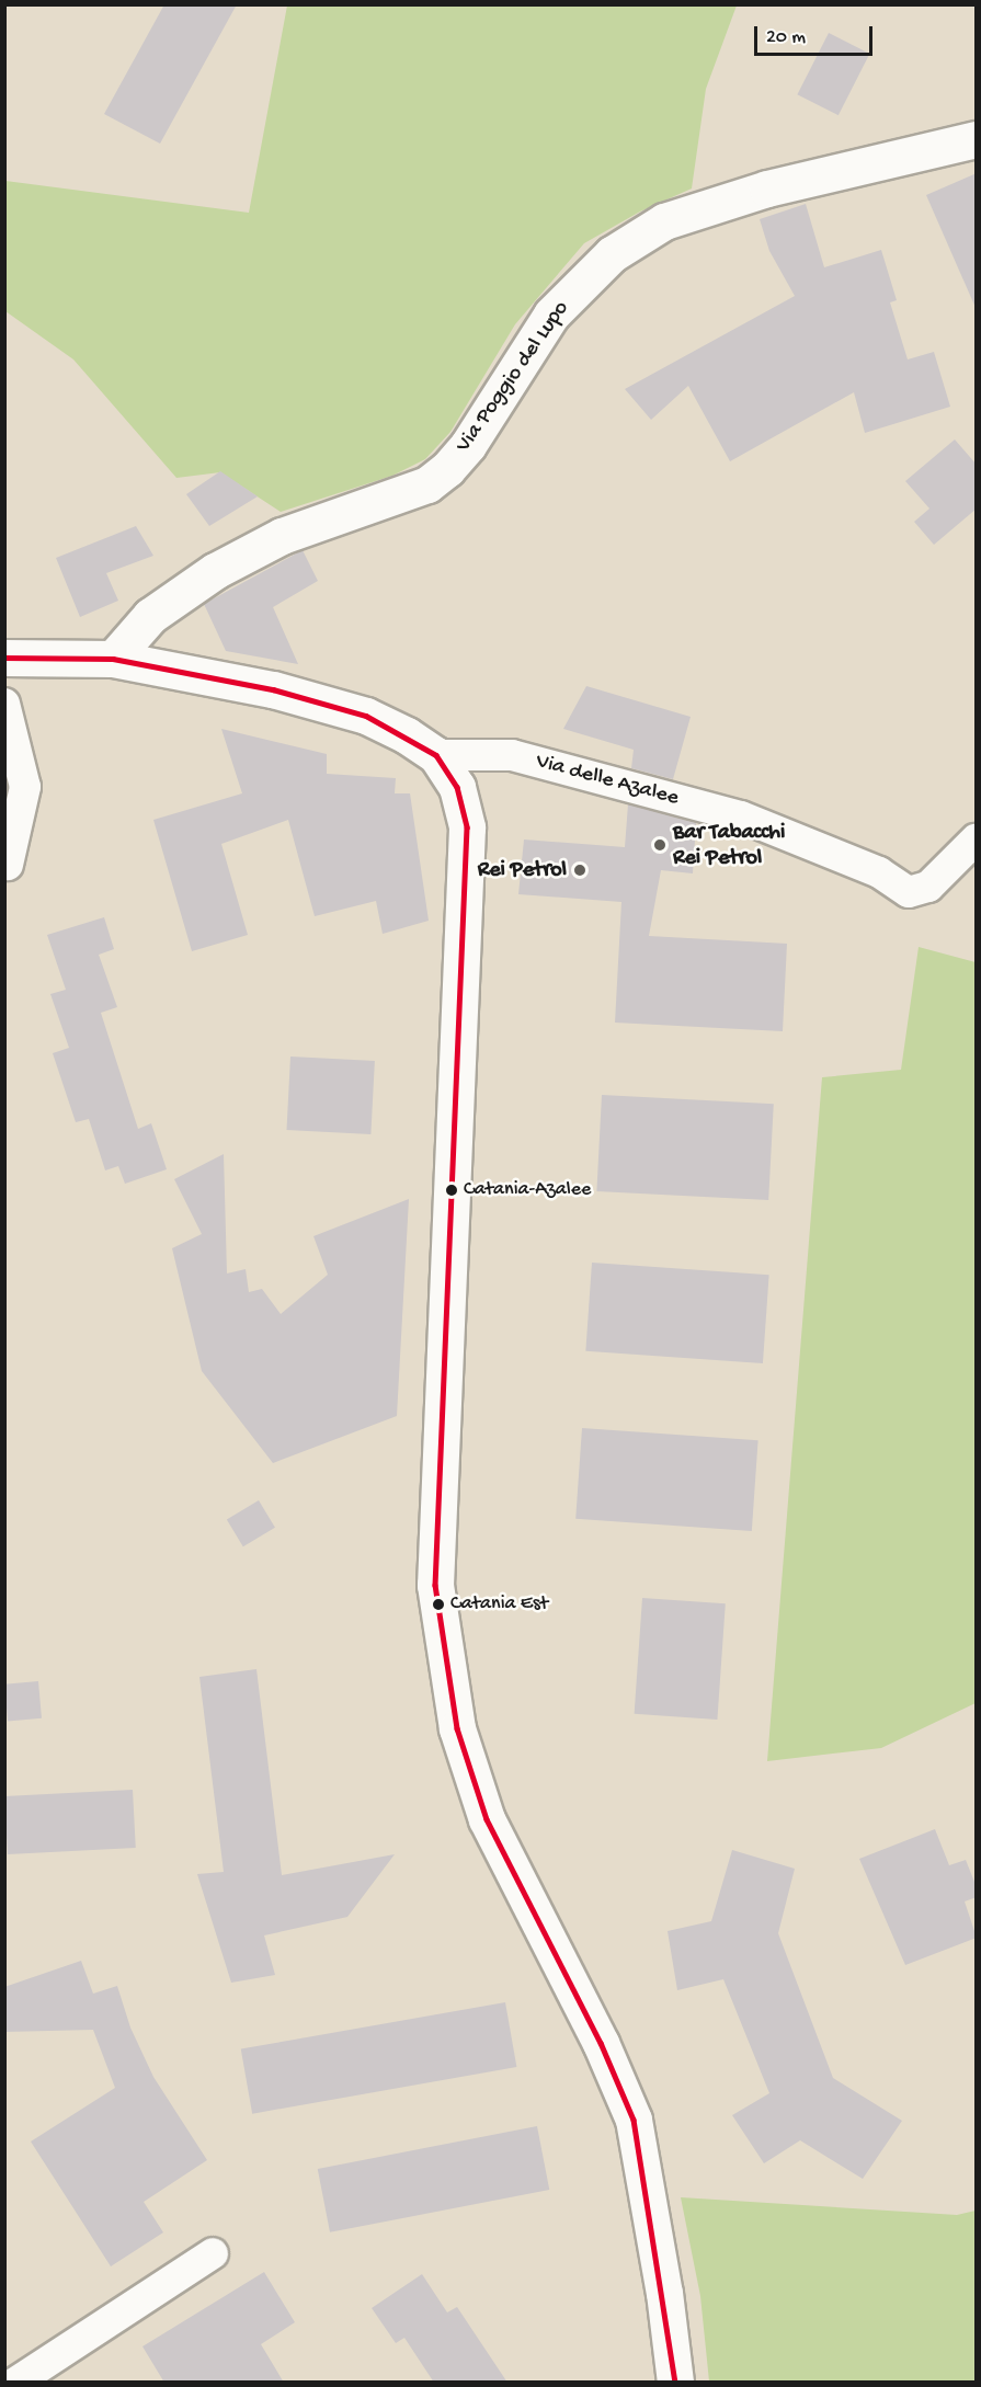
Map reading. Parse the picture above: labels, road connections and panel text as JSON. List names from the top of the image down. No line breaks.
{"streets":{"main road":["Via Poggio del Lupo"],"street":["Via delle Azalee"]},"places":["Bar Tabacchi Rei Petrol","Rei Petrol","Catania-Azalee","Catania Est"],"scale_bar":"20 m"}
